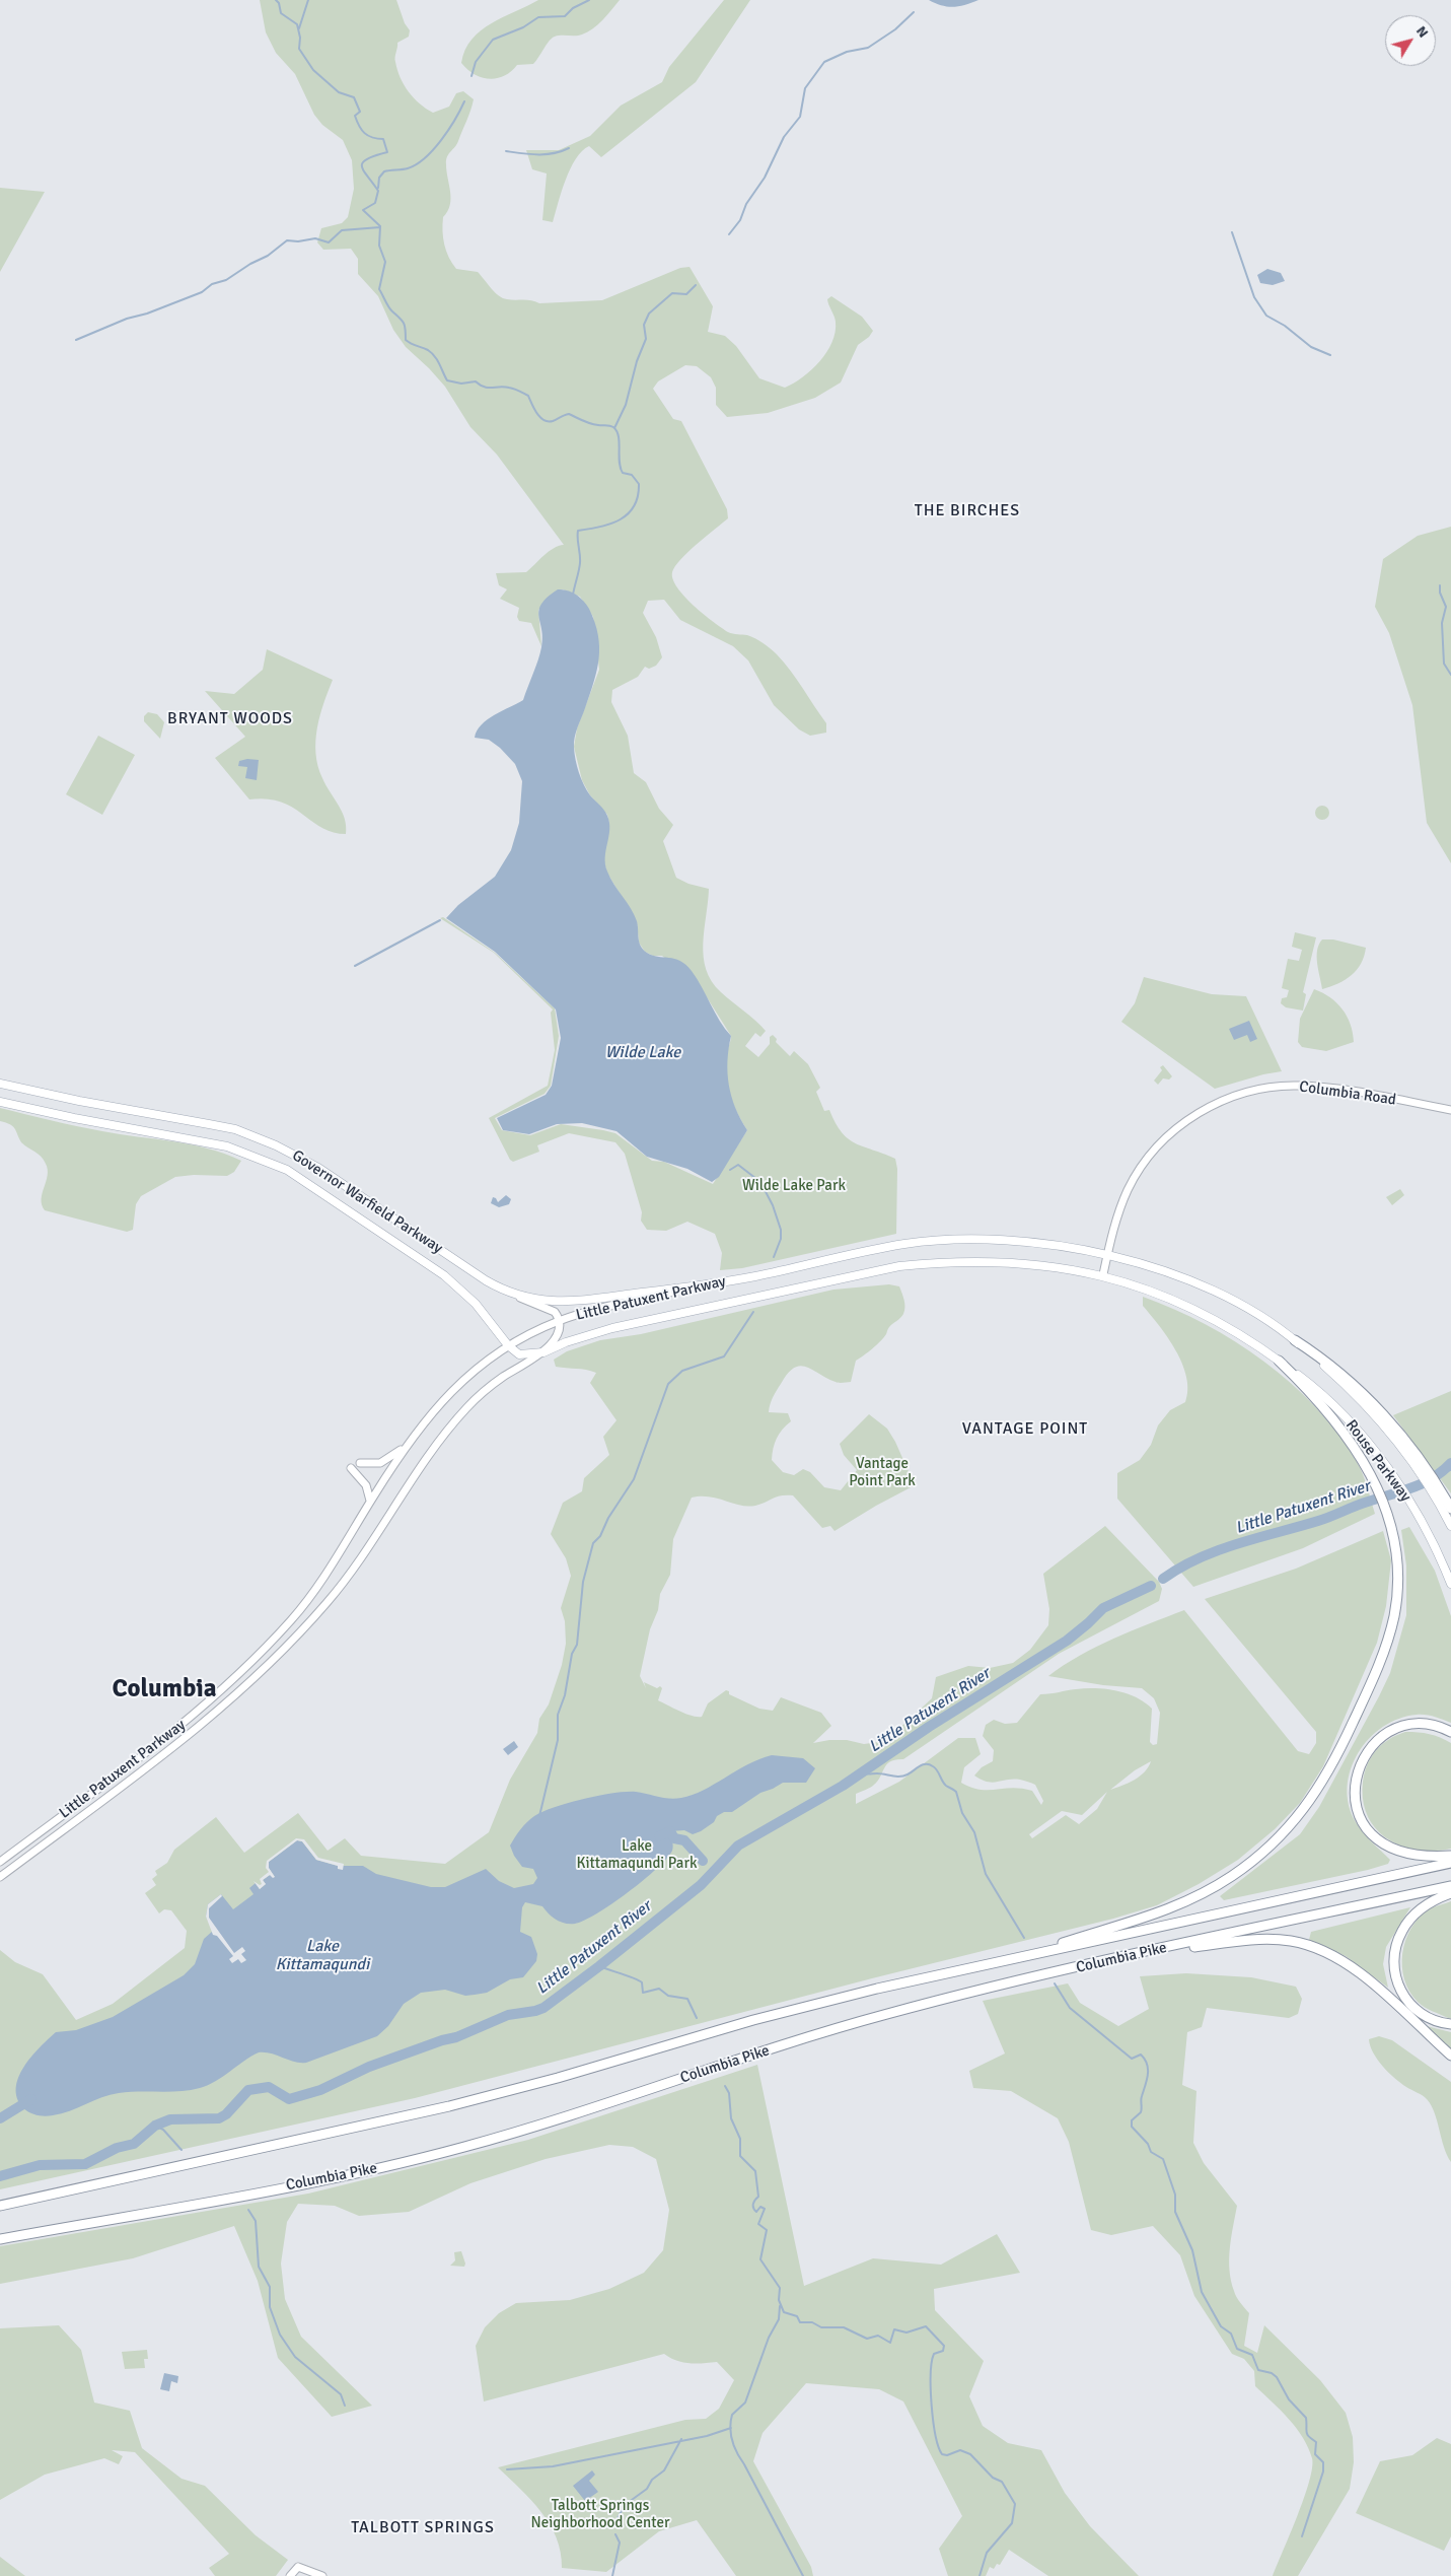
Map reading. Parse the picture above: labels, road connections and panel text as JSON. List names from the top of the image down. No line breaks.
{"streets":{"highway":["Columbia Pike"],"main road":["Columbia Road","Governor Warfield Parkway","Little Patuxent Parkway","Rouse Parkway"]},"crossings":[["Columbia Road","Little Patuxent Parkway"],["Governor Warfield Parkway","Little Patuxent Parkway"],["Little Patuxent Parkway","Rouse Parkway"]],"districts":["THE BIRCHES","BRYANT WOODS","VANTAGE POINT","Columbia","TALBOTT SPRINGS"],"water":["Wilde Lake","Little Patuxent River","Lake Kittamaqundi"],"parks":["Wilde Lake Park","Vantage Point Park","Lake Kittamaqundi Park","Talbott Springs Neighborhood Center"],"north":"top right"}
